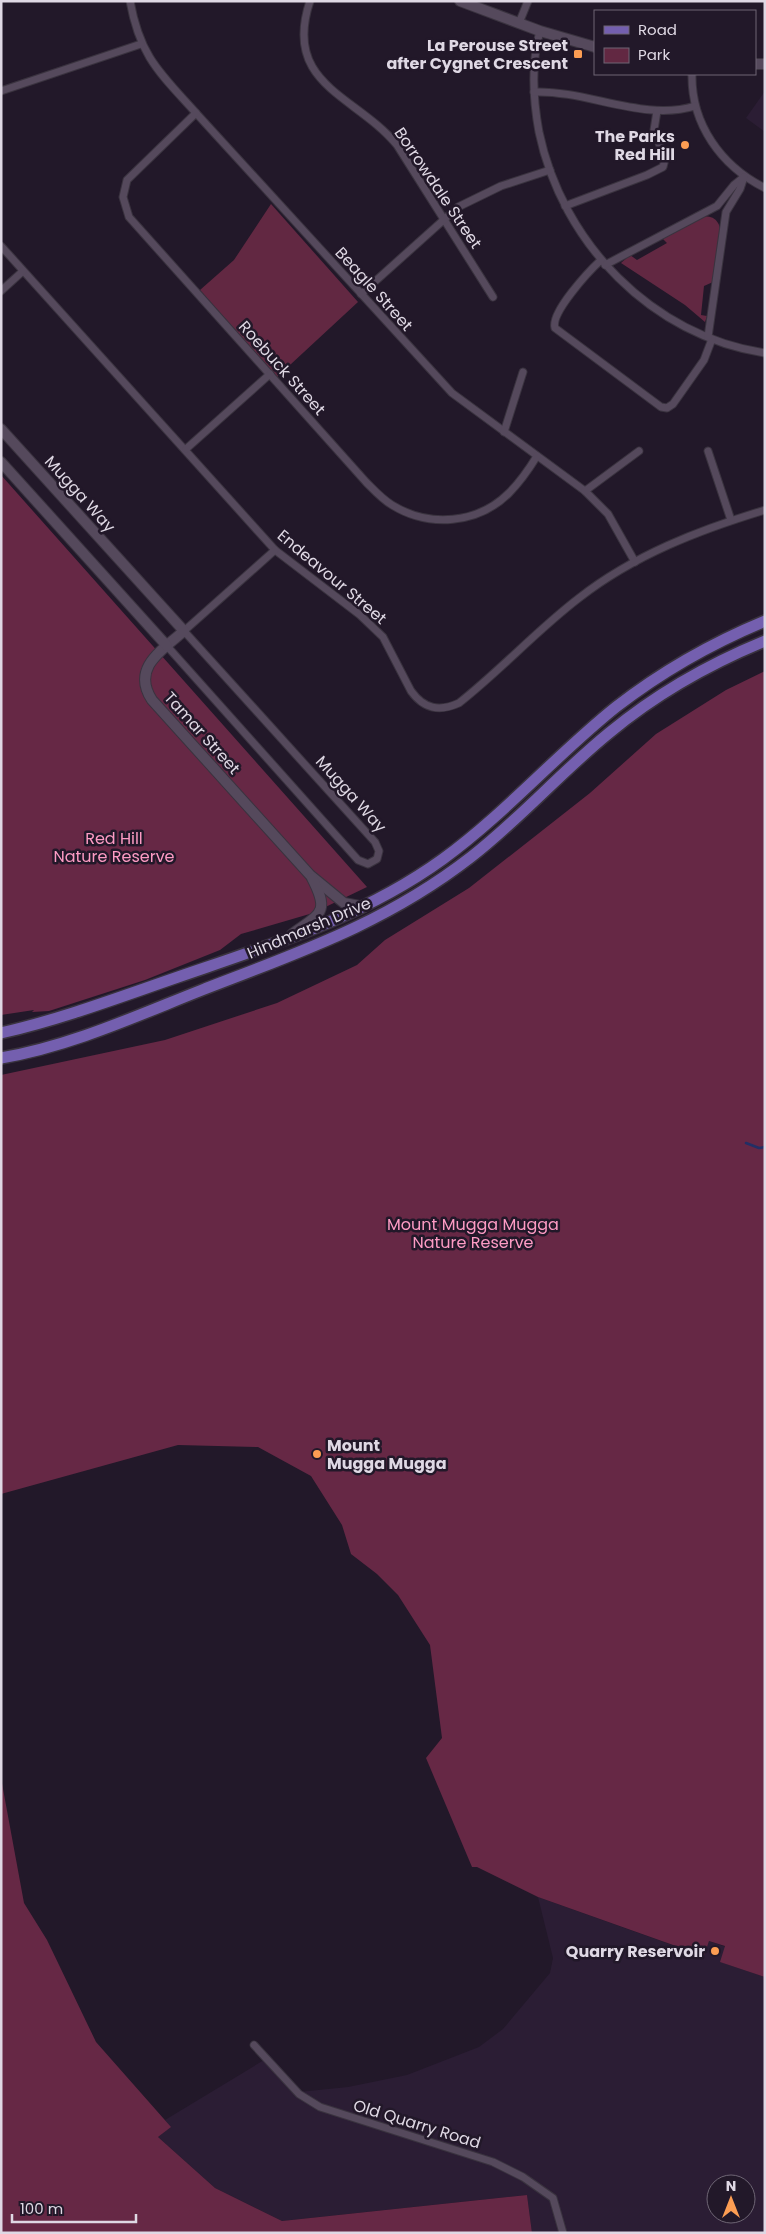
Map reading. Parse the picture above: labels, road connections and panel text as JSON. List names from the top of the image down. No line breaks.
{"streets":{"main road":["Mugga Way","Tamar Street","Hindmarsh Drive"],"street":["Borrowdale Street","Beagle Street","Roebuck Street","Endeavour Street","Old Quarry Road"]},"crossings":[["Beagle Street","Roebuck Street"],["Beagle Street","Endeavour Street"],["Mugga Way","Tamar Street"],["Endeavour Street","Tamar Street"],["Tamar Street","Hindmarsh Drive"]],"parks":["Red Hill Nature Reserve","Mount Mugga Mugga Nature Reserve"],"places":{"transit":["La Perouse Street after Cygnet Crescent"],"other":["The Parks Red Hill","Mount Mugga Mugga","Quarry Reservoir"]},"legend":["Road","Park"],"scale_bar":"100 m","north":"top"}
